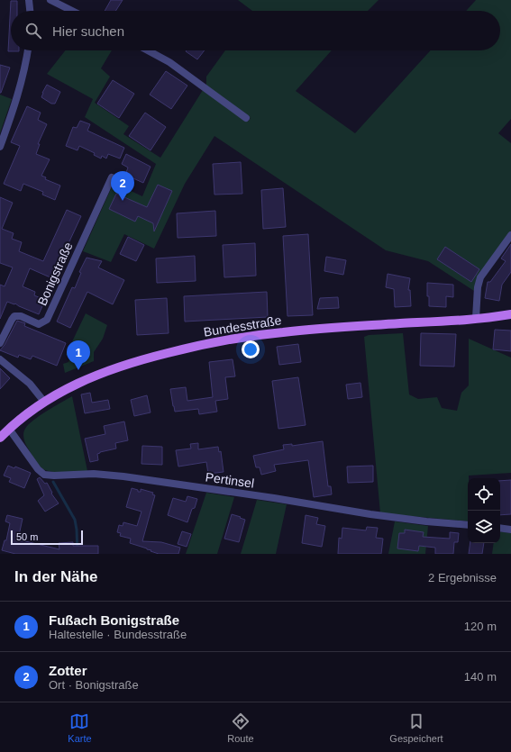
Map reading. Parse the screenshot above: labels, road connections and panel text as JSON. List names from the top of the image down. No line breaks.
{"streets":{"main road":["Bundesstraße"],"street":["Bonigstraße","Pertinsel"]},"crossings":[["Bundesstraße","Pertinsel"]],"scale_bar":"50 m","page":{"search":"Hier suchen","pins":["2","1"],"scale":"50 m","heading":["In der Nähe","2 Ergebnisse"],"list":[{"mark":"1","name":"Fußach Bonigstraße","note":"Haltestelle · Bundesstraße","value":"120 m"},{"mark":"2","name":"Zotter","note":"Ort · Bonigstraße","value":"140 m"}],"nav":["Karte","Route","Gespeichert"]}}
